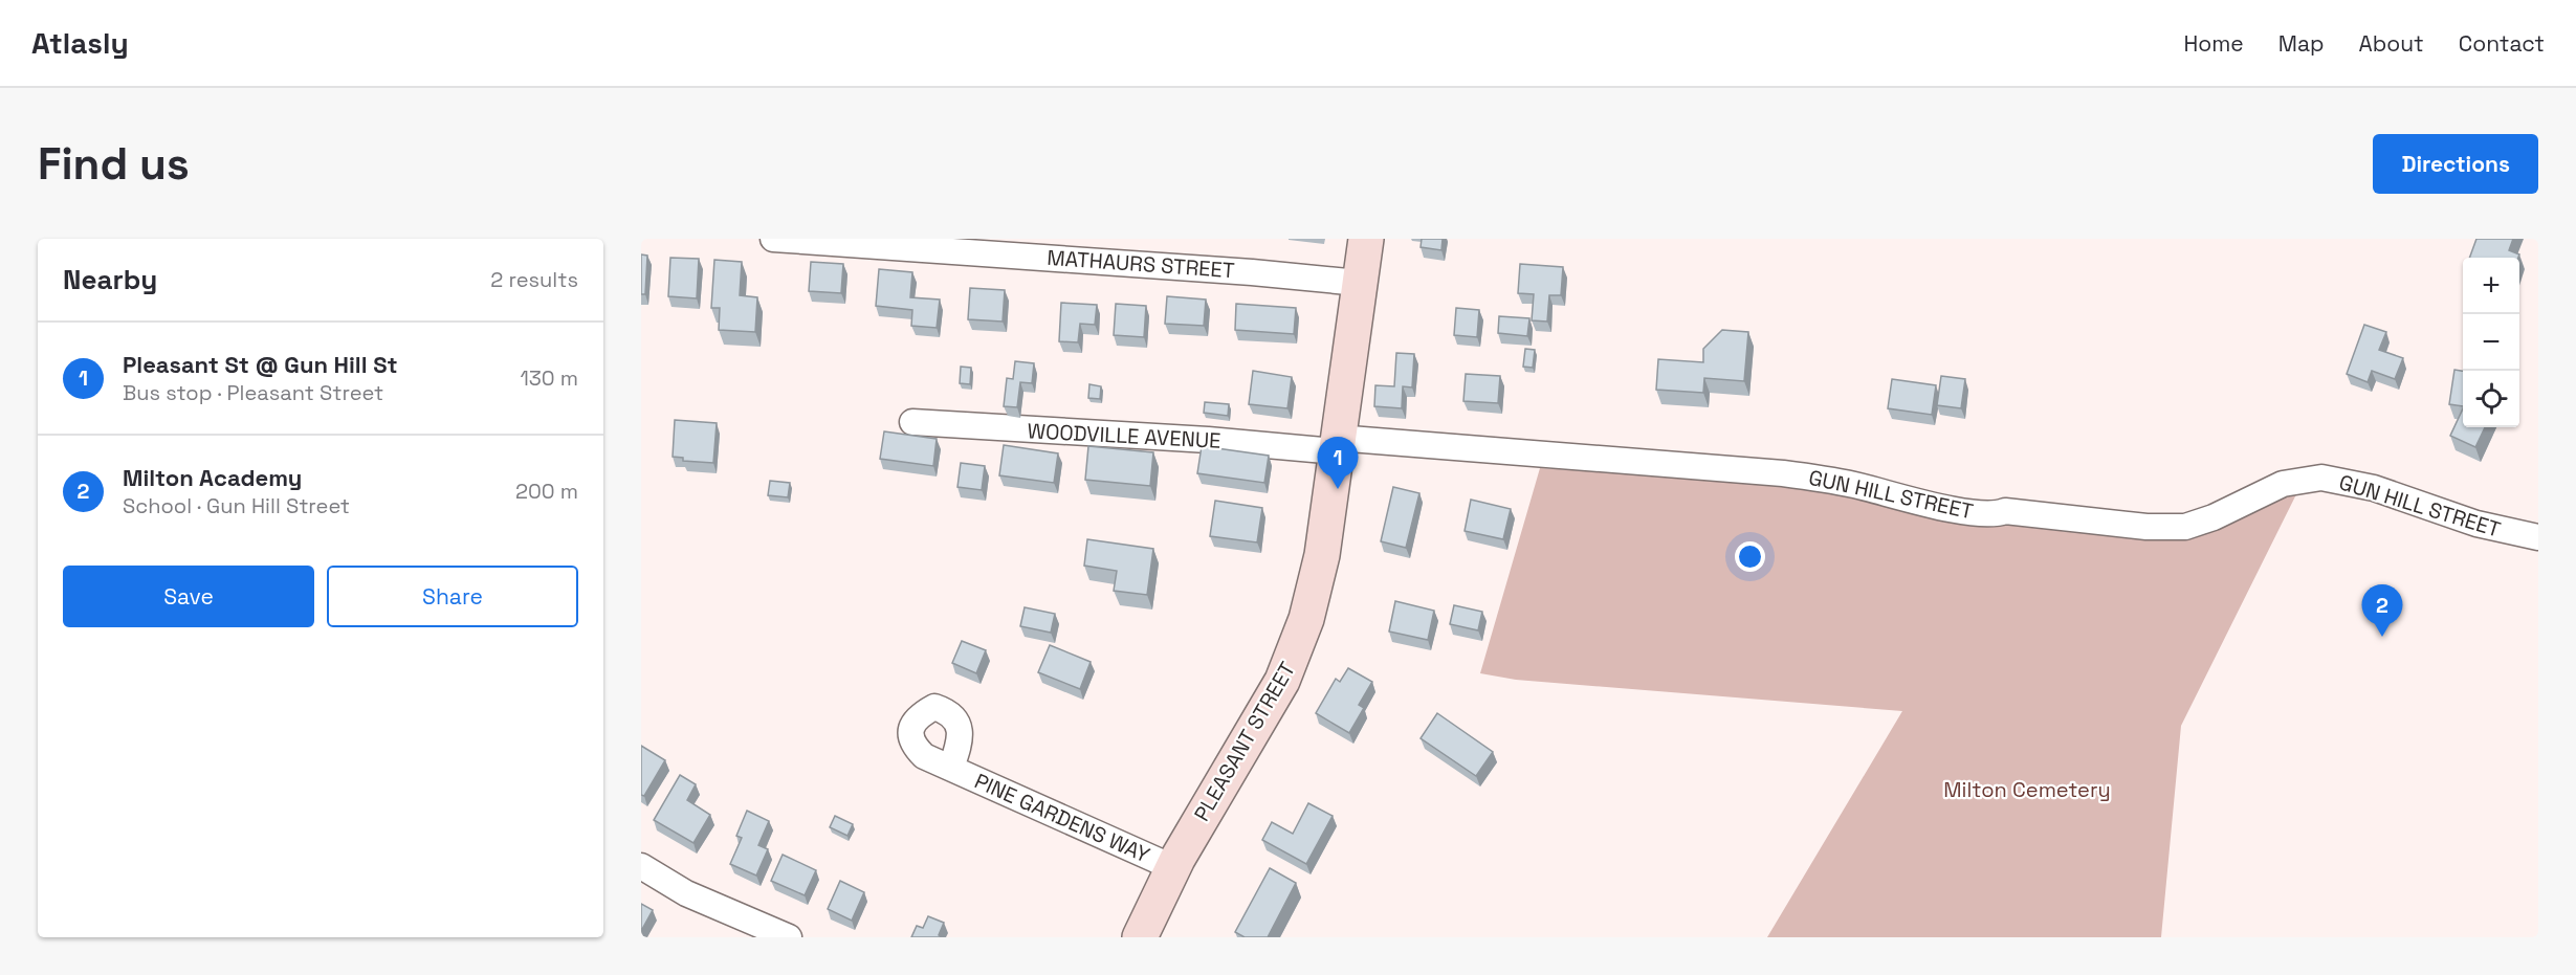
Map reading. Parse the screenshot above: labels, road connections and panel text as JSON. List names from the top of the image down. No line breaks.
{"streets":{"street":["MATHAURS STREET","WOODVILLE AVENUE","GUN HILL STREET","PLEASANT STREET","PINE GARDENS WAY"]},"crossings":[["MATHAURS STREET","PLEASANT STREET"],["WOODVILLE AVENUE","GUN HILL STREET"],["WOODVILLE AVENUE","PLEASANT STREET"],["GUN HILL STREET","PLEASANT STREET"],["PLEASANT STREET","PINE GARDENS WAY"]],"parks":["Milton Cemetery"],"page":{"header":"Atlasly","nav":["Home","Map","About","Contact"],"buttons":["Directions",["Save","Share"]],"title":"Find us","heading":["Nearby","2 results"],"map_buttons":["+","−"],"list":[{"mark":"1","name":"Pleasant St @ Gun Hill St","note":"Bus stop · Pleasant Street","value":"130 m"},{"mark":"2","name":"Milton Academy","note":"School · Gun Hill Street","value":"200 m"}],"pins":["1","2"]}}
